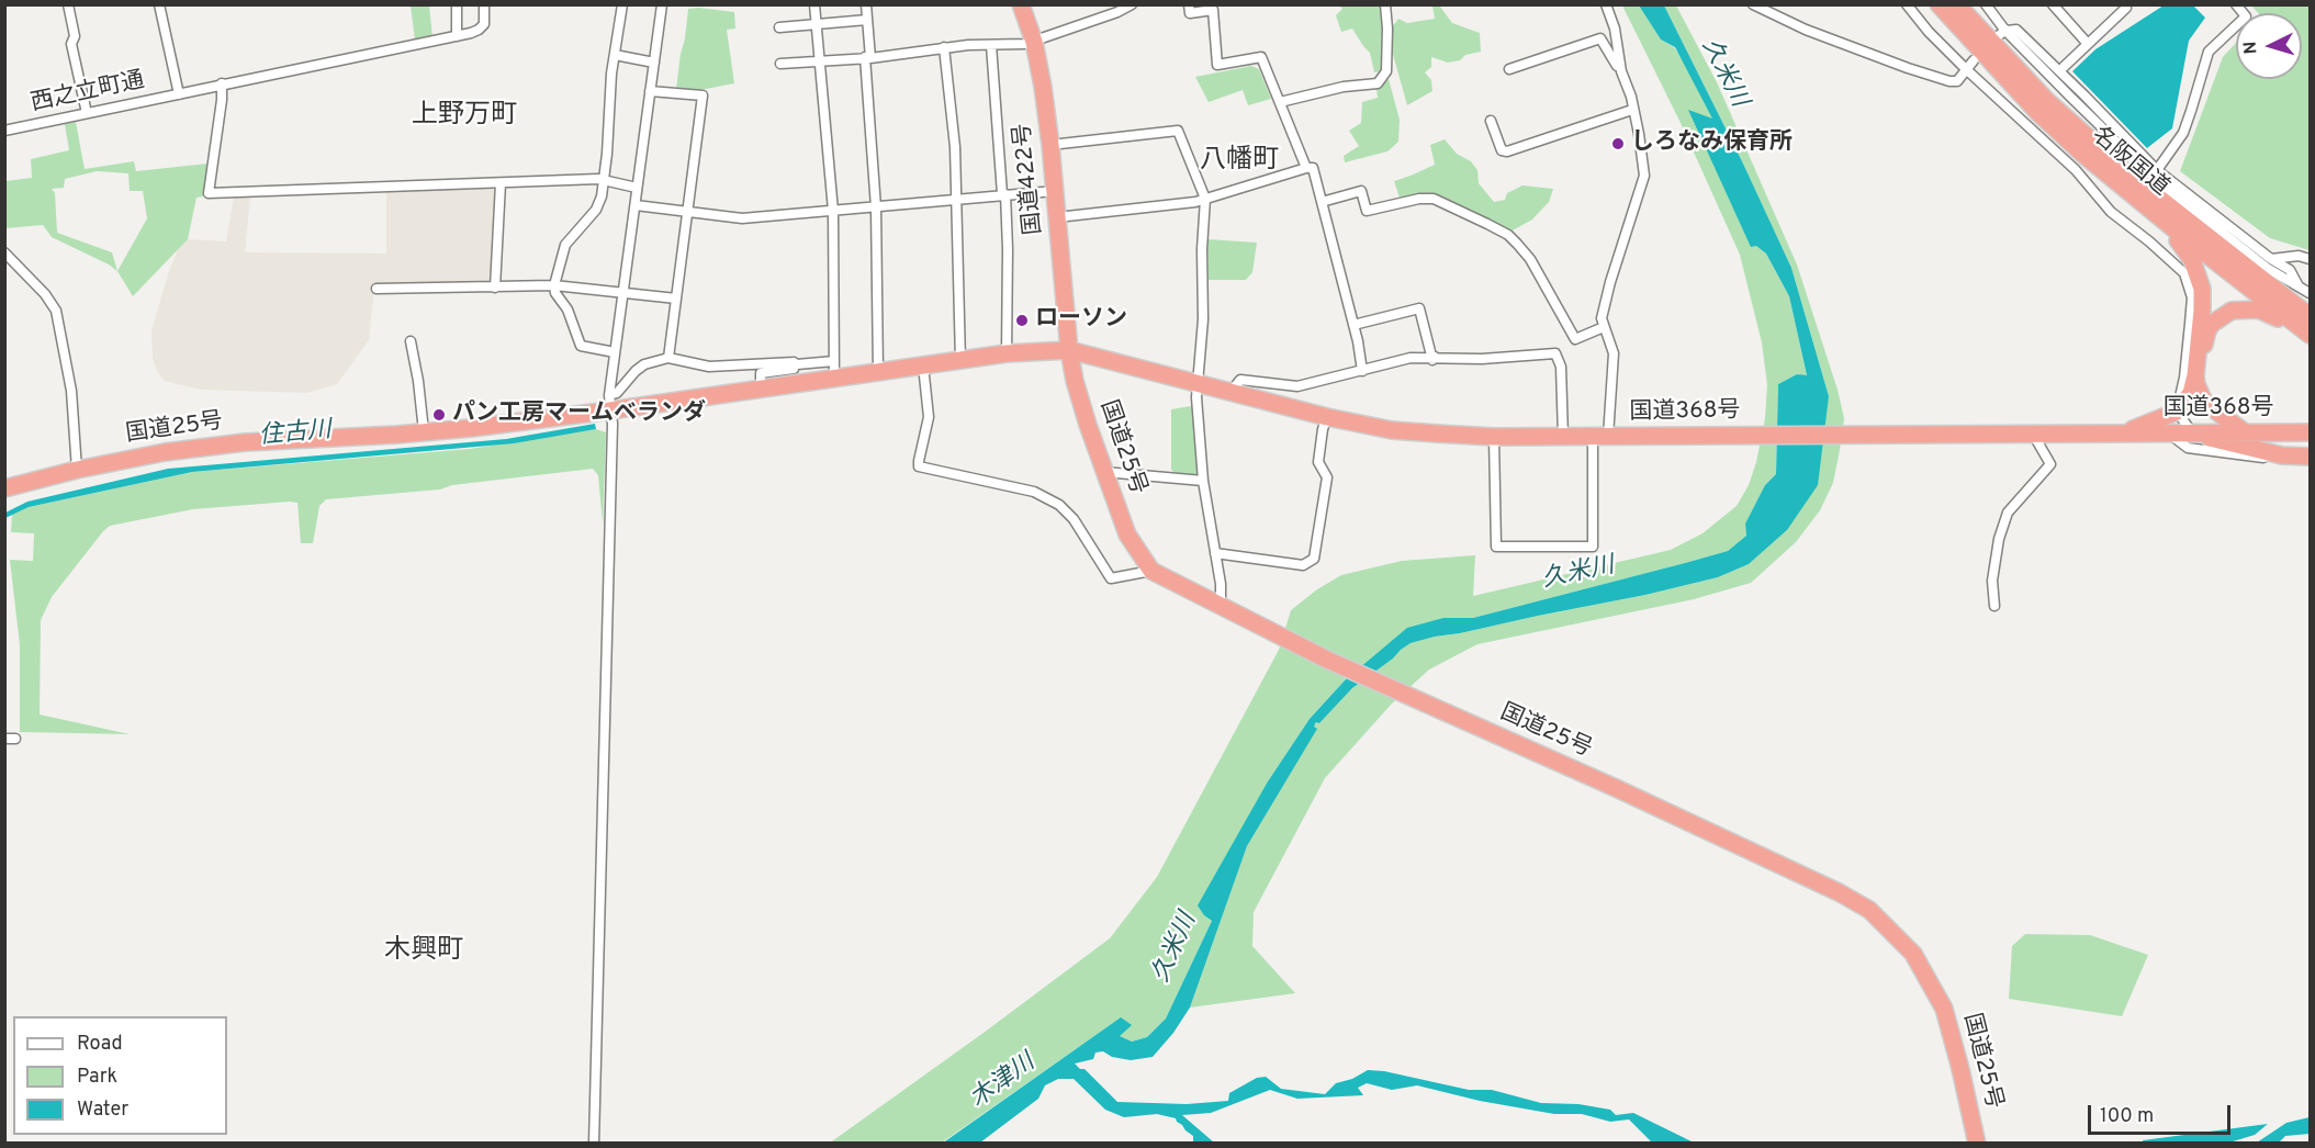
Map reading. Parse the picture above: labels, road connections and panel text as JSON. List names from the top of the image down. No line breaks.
{"streets":{"highway":["名阪国道","国道422号","国道368号","国道25号"],"street":["西之立町通"]},"crossings":[["国道422号","国道368号"],["国道422号","国道25号"],["国道368号","国道25号"]],"districts":["上野万町","八幡町","木興町"],"water":["久米川","住古川","木津川"],"places":["しろなみ保育所","ローソン","パン工房マームベランダ"],"legend":["Road","Park","Water"],"scale_bar":"100 m","north":"left"}
